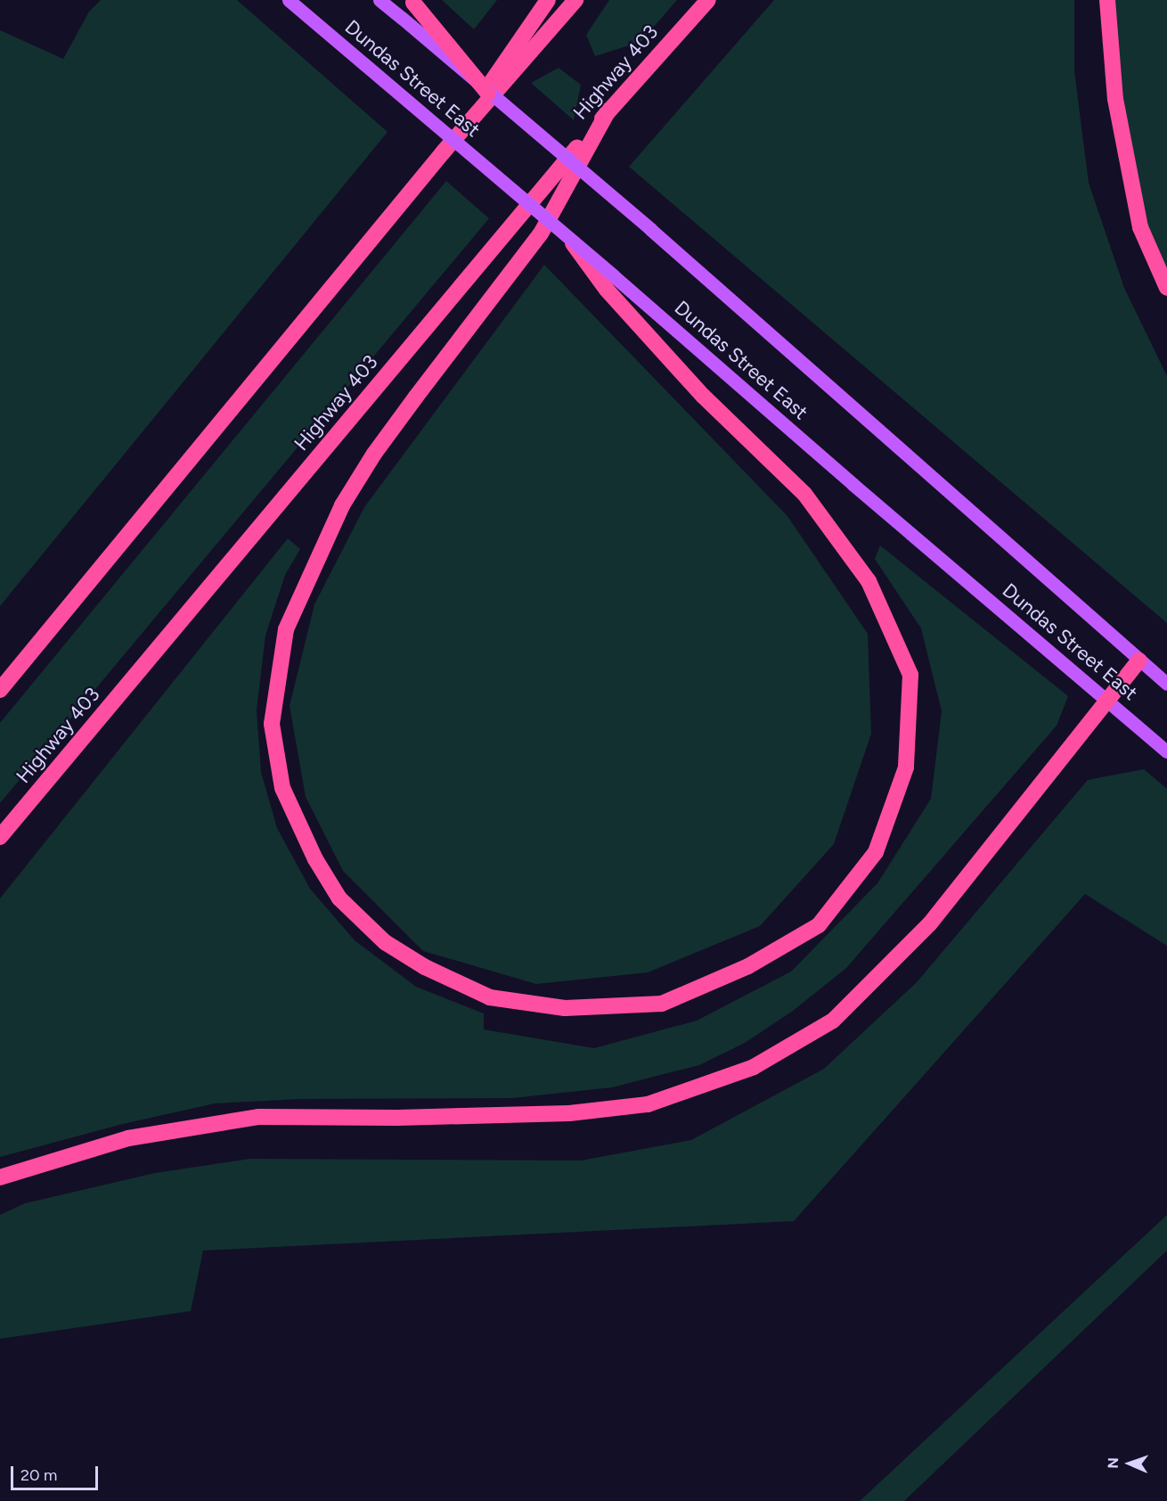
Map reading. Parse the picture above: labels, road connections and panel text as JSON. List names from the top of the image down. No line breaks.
{"streets":{"highway":["Highway 403"],"main road":["Dundas Street East"]},"scale_bar":"20 m","north":"left"}
